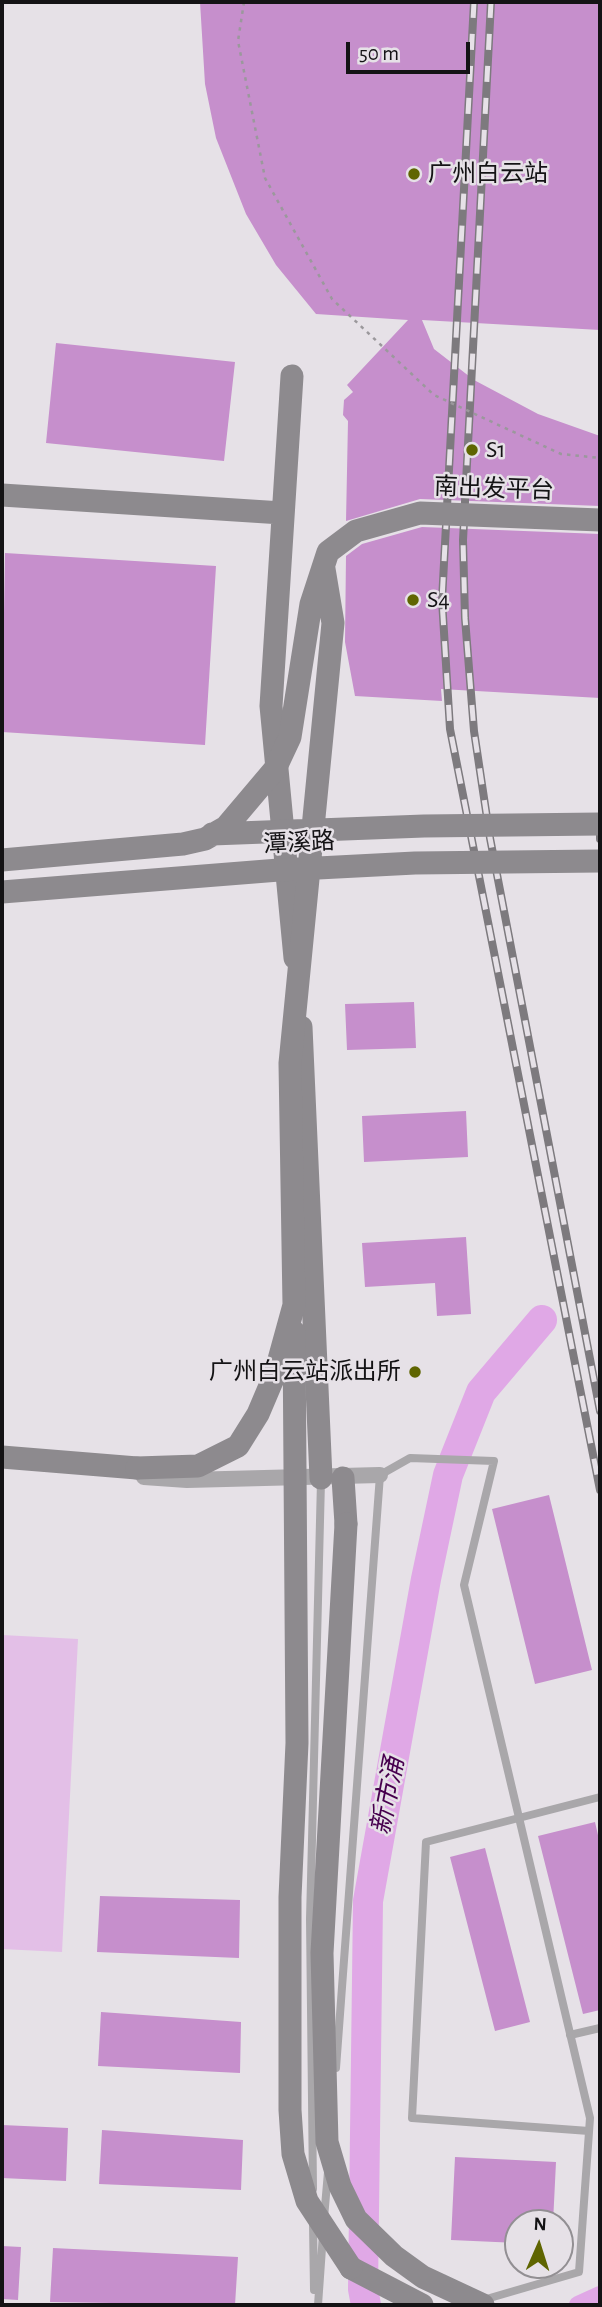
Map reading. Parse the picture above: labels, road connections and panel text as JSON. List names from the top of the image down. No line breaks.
{"streets":{"street":["南出发平台","潭溪路"]},"water":["新市涌"],"places":["广州白云站","S1","S4","广州白云站派出所"],"scale_bar":"50 m","north":"top"}
